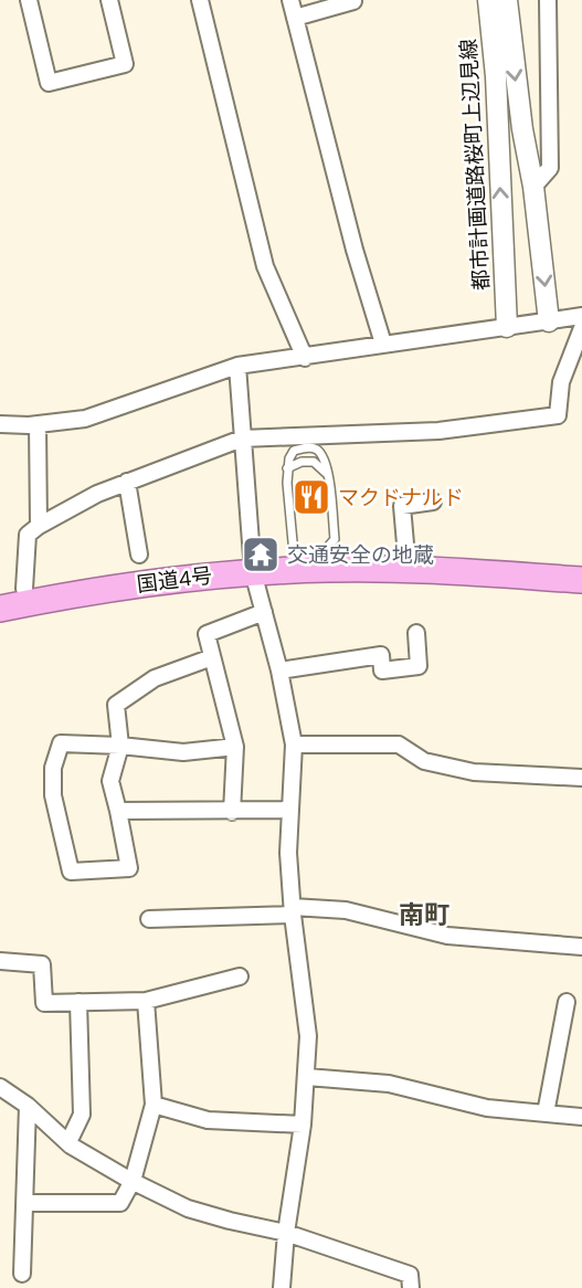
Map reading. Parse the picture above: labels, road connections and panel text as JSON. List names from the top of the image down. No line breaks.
{"streets":{"highway":["国道4号"],"street":["都市計画道路桜町上辺見線"]},"districts":["南町"],"places":{"restaurant":["マクドナルド"],"temple":["交通安全の地蔵"]}}
